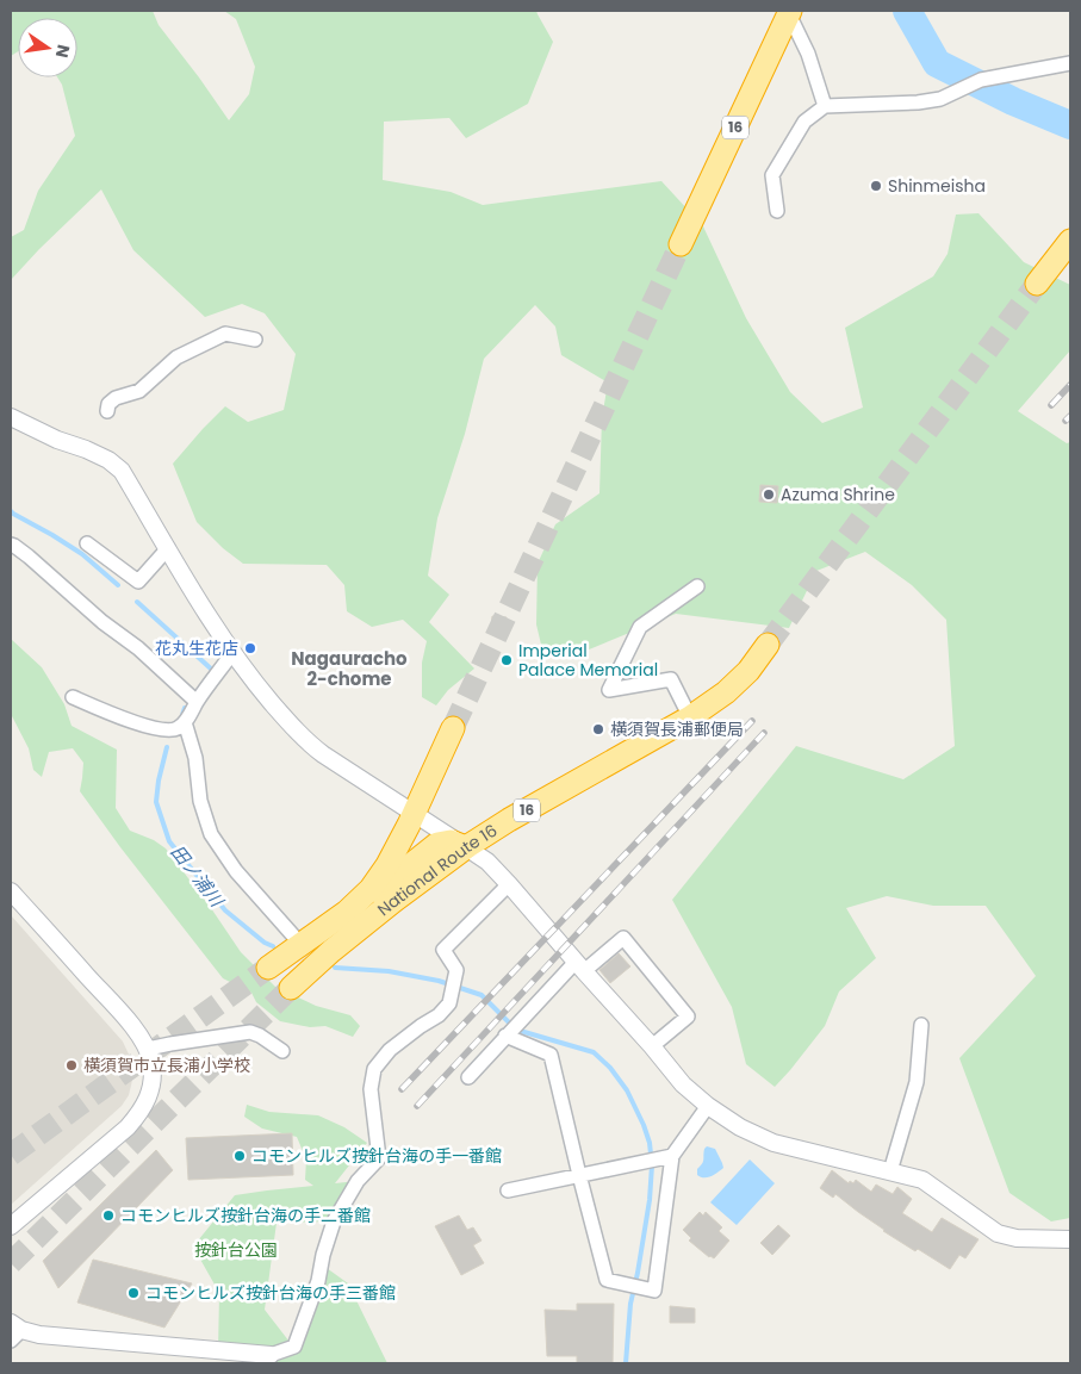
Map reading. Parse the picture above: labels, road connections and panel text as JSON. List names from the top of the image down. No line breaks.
{"streets":{"highway":["16","National Route 16"]},"districts":["Nagauracho 2-chome"],"water":["田ノ浦川"],"parks":["按針台公園"],"places":["Shinmeisha","Azuma Shrine","花丸生花店","Imperial Palace Memorial","横須賀長浦郵便局","横須賀市立長浦小学校","コモンヒルズ按針台海の手一番館","コモンヒルズ按針台海の手二番館","コモンヒルズ按針台海の手三番館"],"north":"right"}
